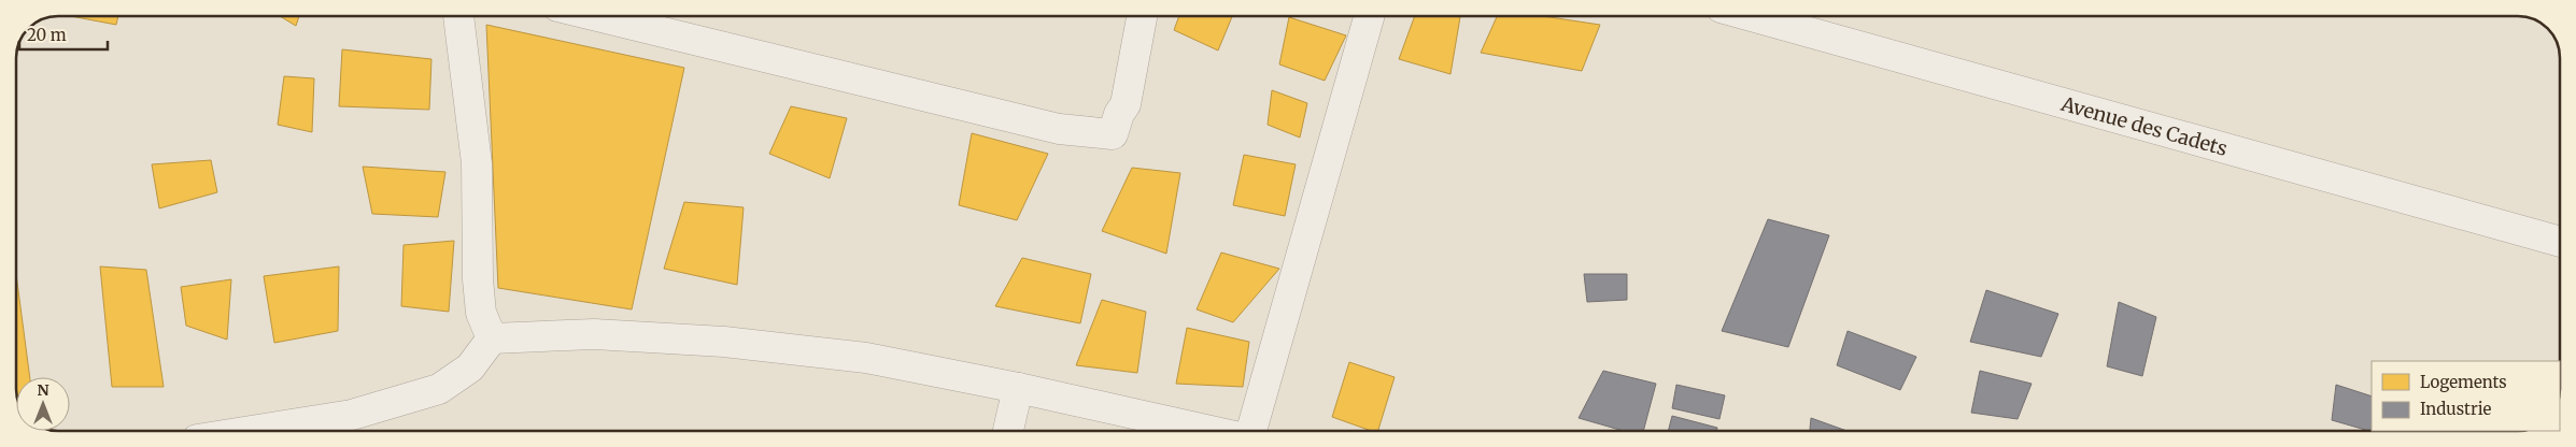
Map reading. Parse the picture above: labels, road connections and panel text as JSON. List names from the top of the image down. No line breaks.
{"streets":{"street":["Avenue des Cadets"]},"legend":["Logements","Industrie"],"scale_bar":"20 m","north":"top"}
